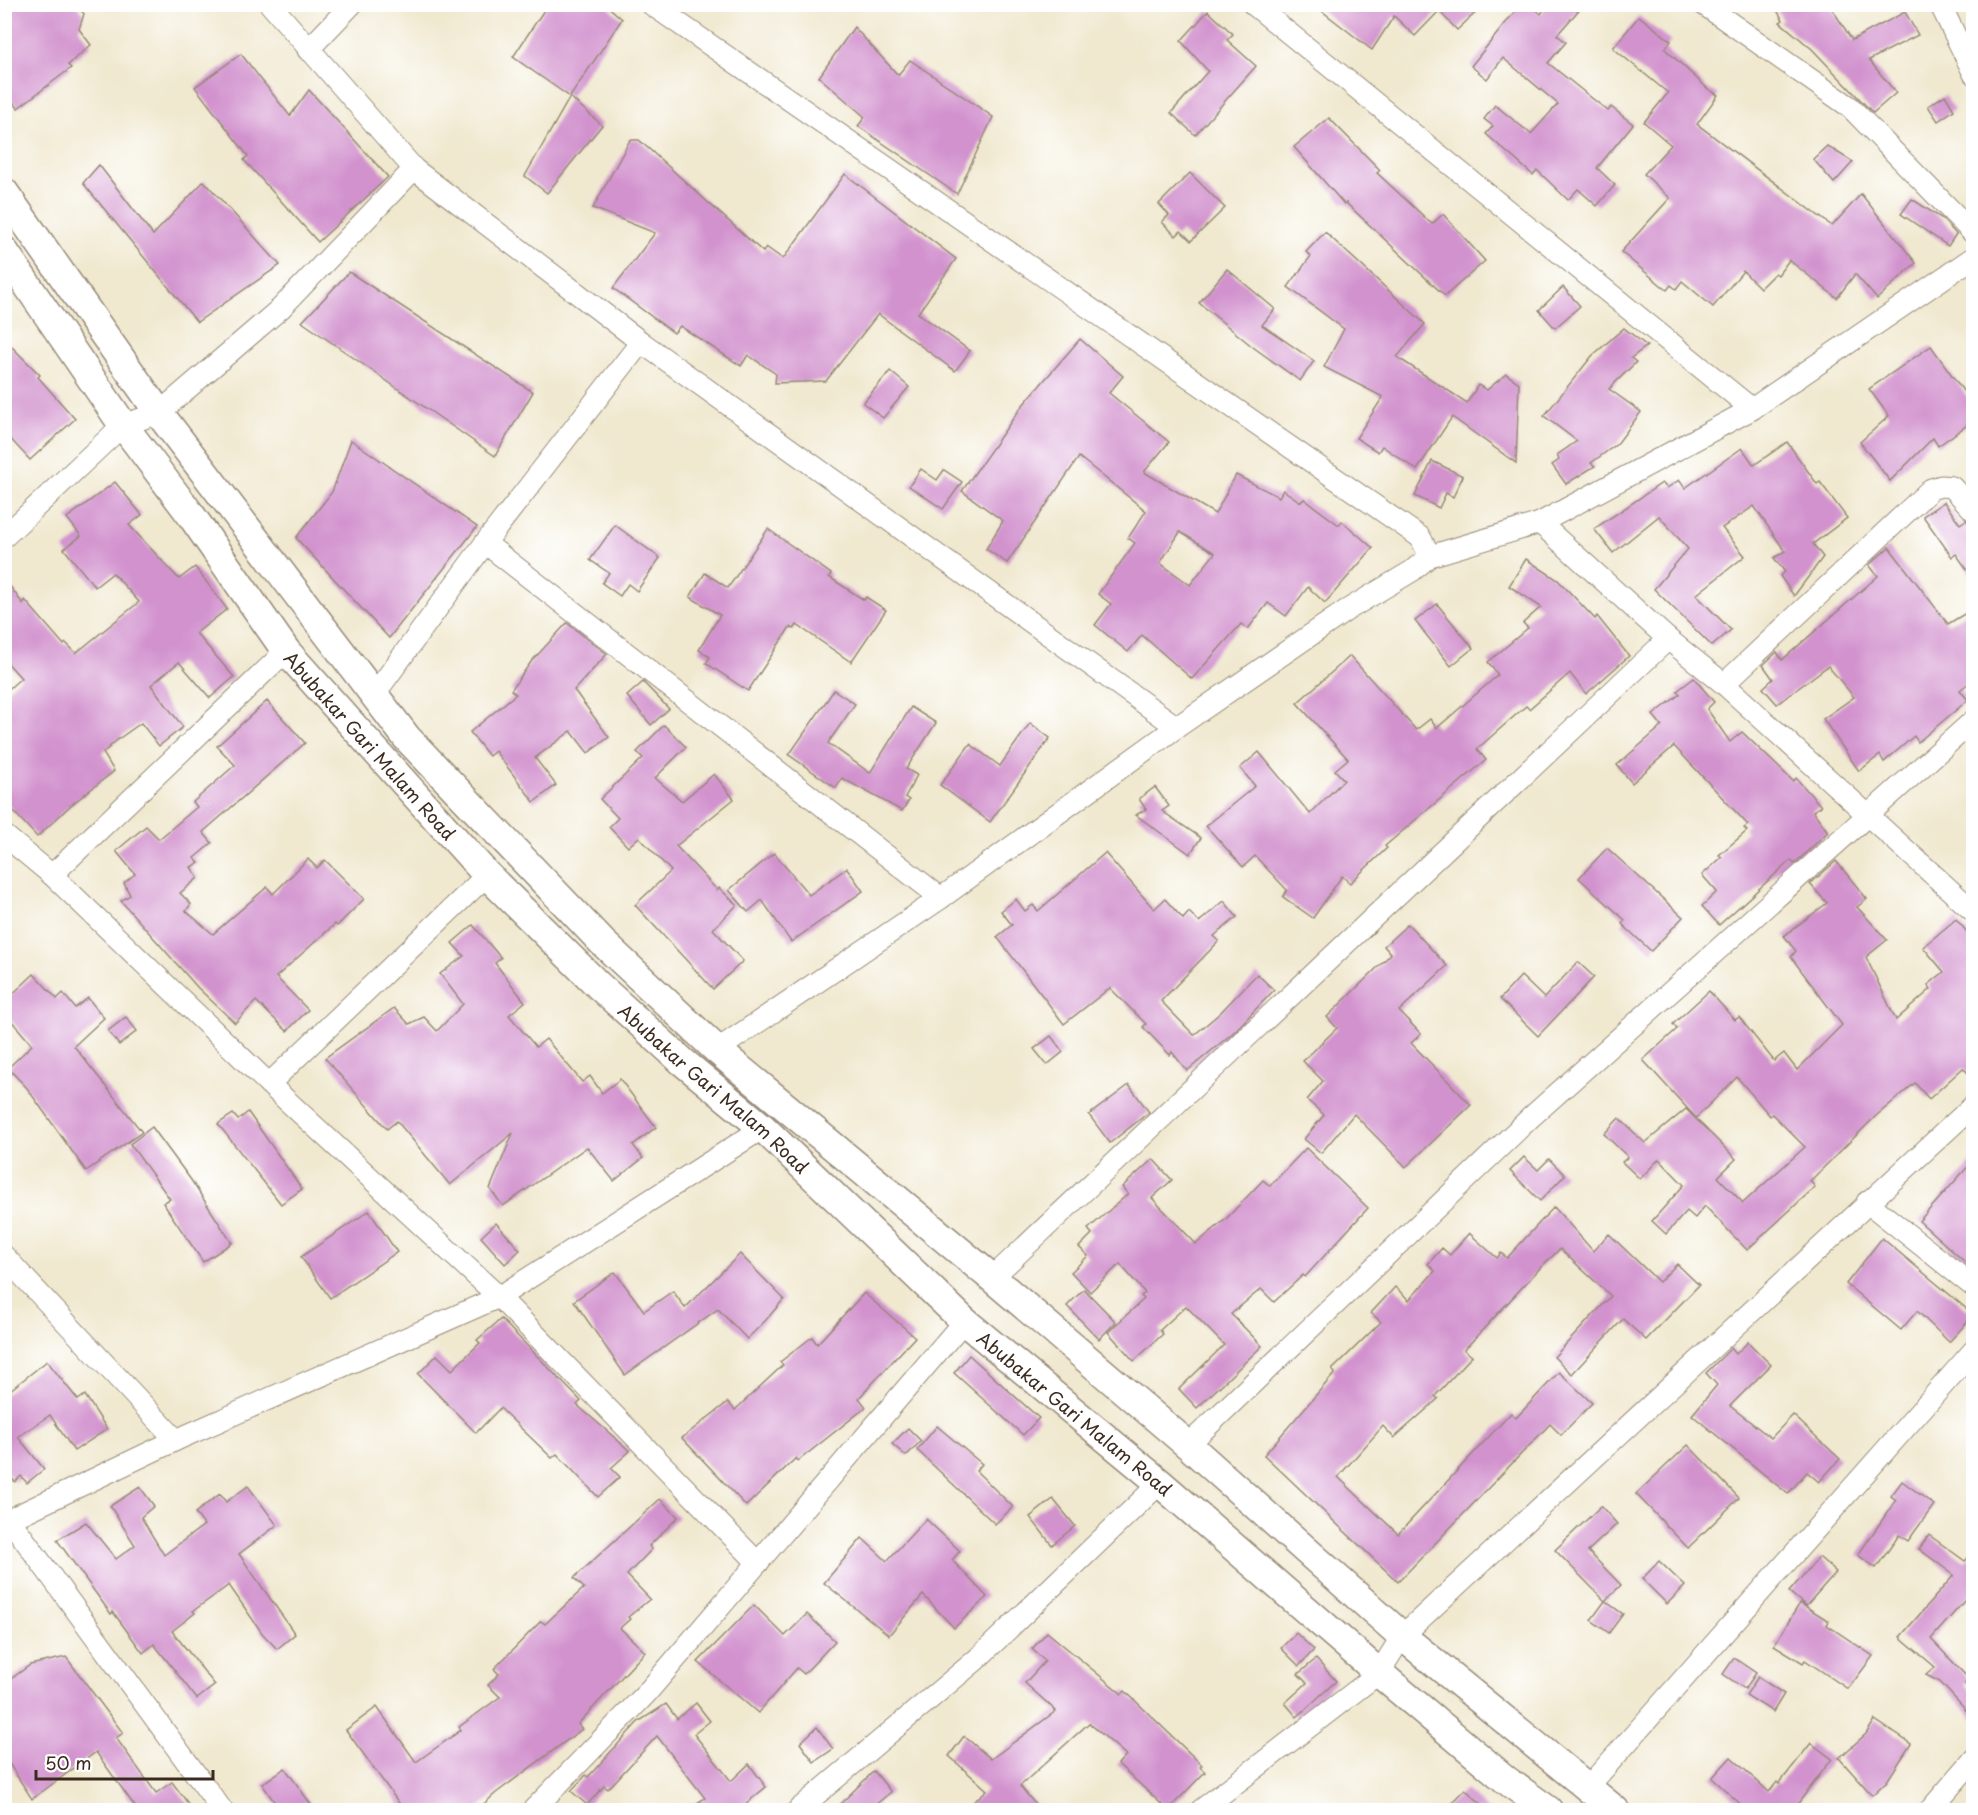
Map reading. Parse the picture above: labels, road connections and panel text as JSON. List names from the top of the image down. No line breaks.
{"streets":{"street":["Abubakar Gari Malam Road"]},"scale_bar":"50 m"}
